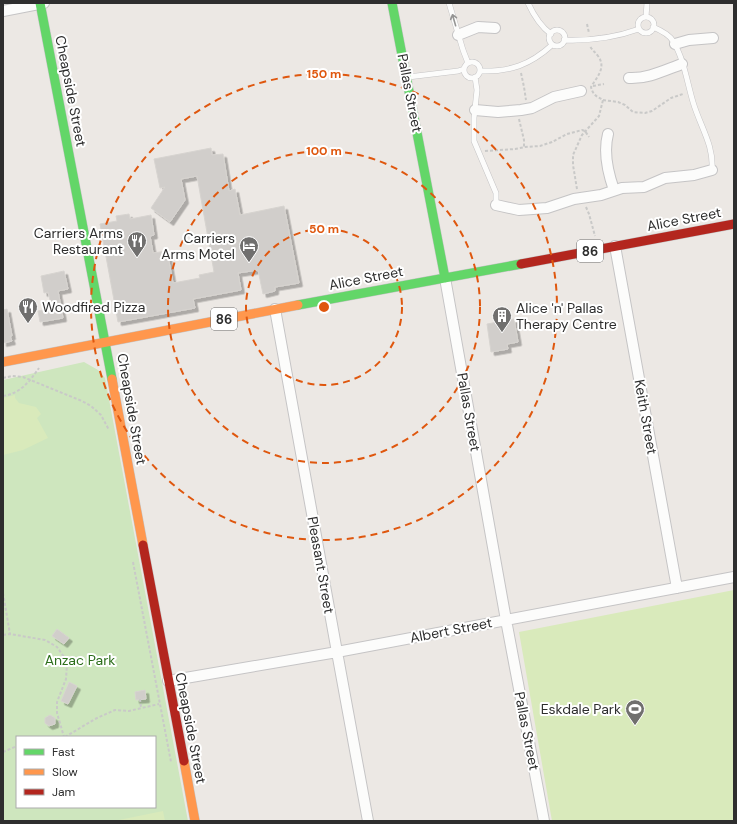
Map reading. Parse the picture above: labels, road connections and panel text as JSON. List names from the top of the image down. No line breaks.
{"streets":{"street":["Cheapside Street","Pallas Street","Alice Street","86","Keith Street","Pleasant Street","Albert Street"]},"crossings":[["Cheapside Street","Alice Street"],["Cheapside Street","Albert Street"],["Pallas Street","Alice Street"],["Pallas Street","Albert Street"],["Alice Street","Keith Street"],["Alice Street","Pleasant Street"],["Keith Street","Albert Street"],["Pleasant Street","Albert Street"]],"parks":["Anzac Park"],"places":{"restaurant":["Carriers Arms Restaurant","Woodfired Pizza"],"hotel":["Carriers Arms Motel"],"building":["Alice 'n' Pallas Therapy Centre"],"sports":["Eskdale Park"]},"legend":["Fast","Slow","Jam"],"rings":["150 m","100 m","50 m"]}
